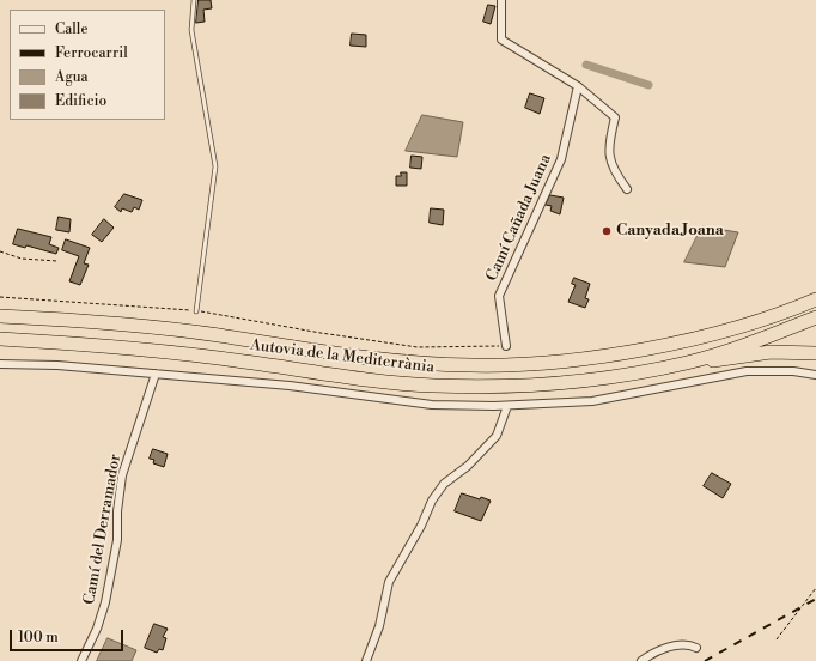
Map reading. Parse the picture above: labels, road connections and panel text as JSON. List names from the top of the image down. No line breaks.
{"streets":{"highway":["Autovia de la Mediterrània"],"street":["Camí Cañada Juana","Camí del Derramador"]},"places":["Canyada Joana"],"legend":["Calle","Ferrocarril","Agua","Edificio"],"scale_bar":"100 m"}
